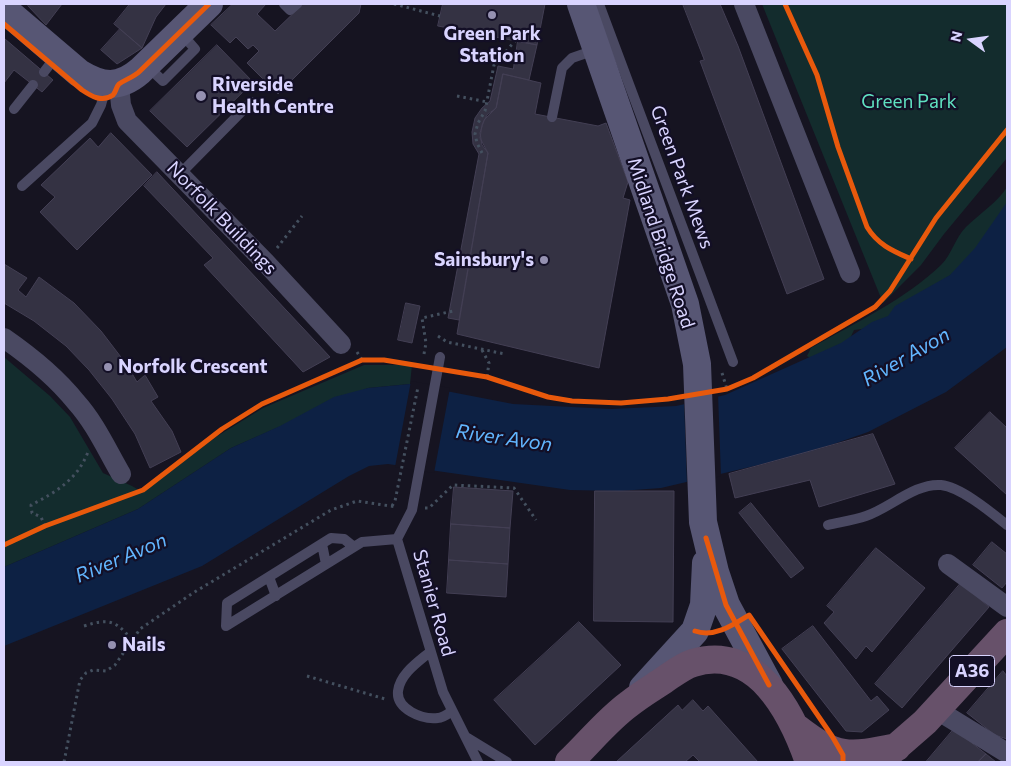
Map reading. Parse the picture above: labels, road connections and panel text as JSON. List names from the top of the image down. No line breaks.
{"streets":{"highway":["A36"],"main road":["Midland Bridge Road"],"street":["Norfolk Buildings"],"lane":["Green Park Mews","Stanier Road"]},"water":["River Avon"],"parks":["Green Park"],"places":["Green Park Station","Riverside Health Centre","Sainsbury's","Norfolk Crescent","Nails"],"north":"left"}
